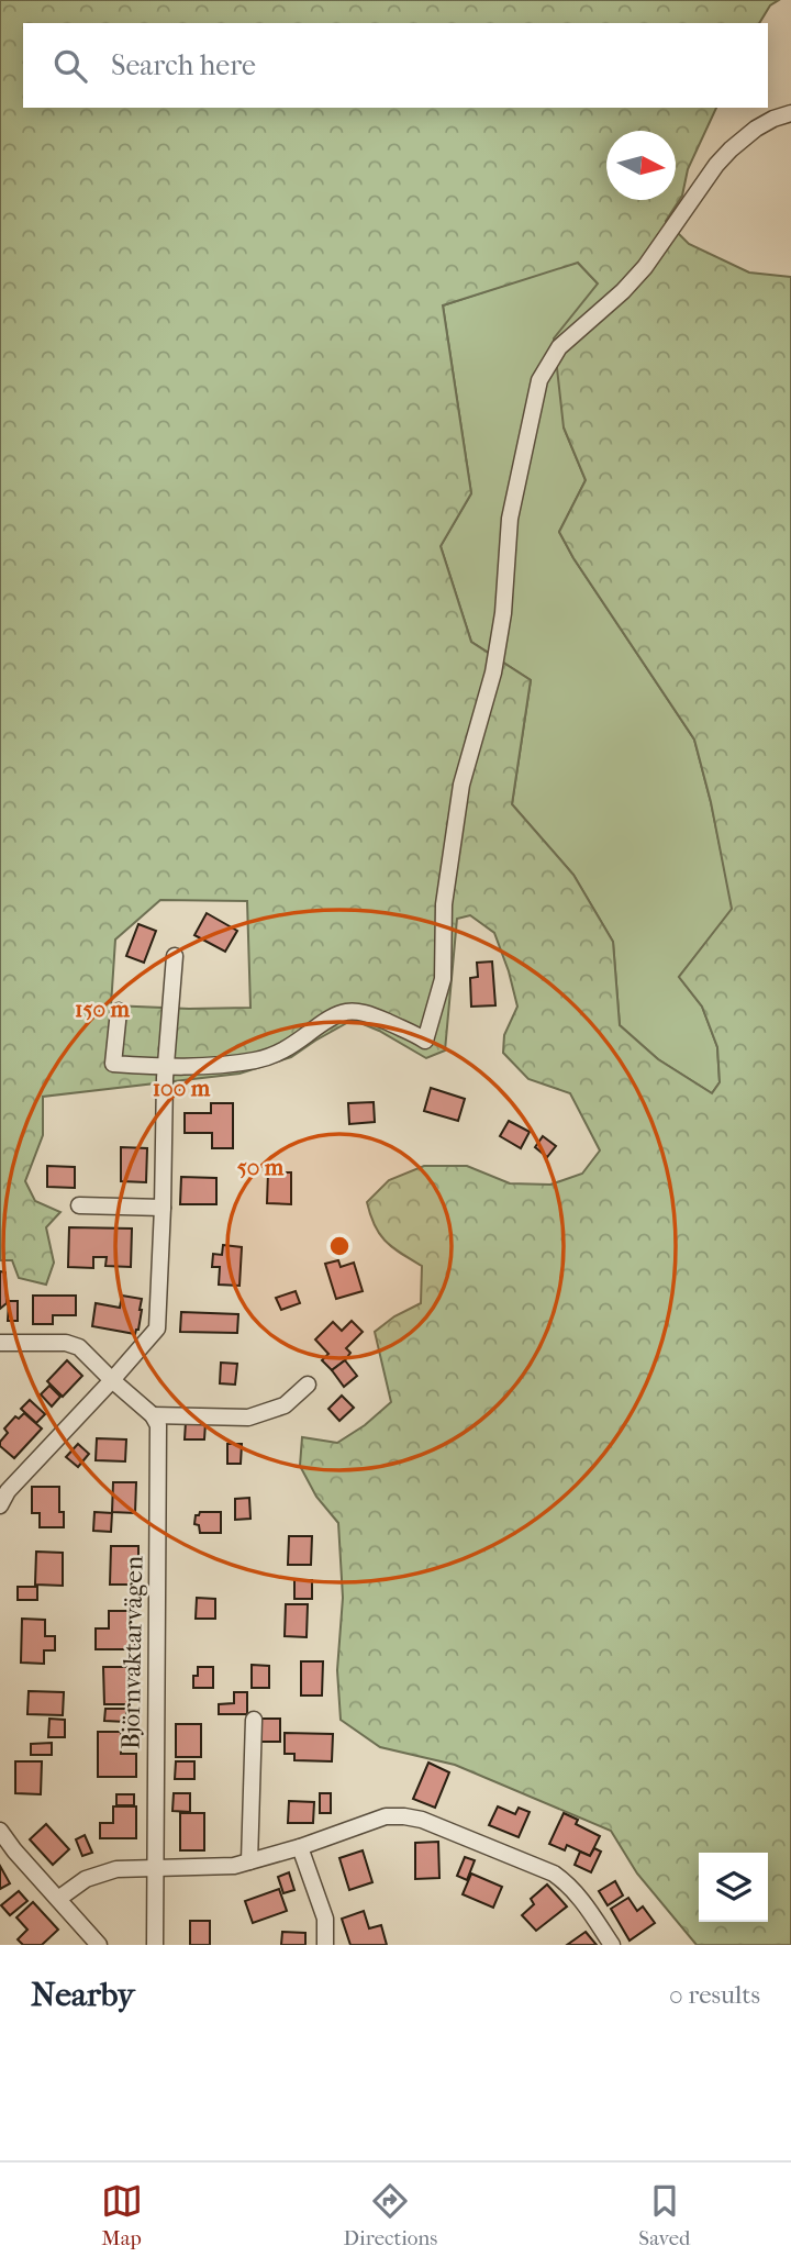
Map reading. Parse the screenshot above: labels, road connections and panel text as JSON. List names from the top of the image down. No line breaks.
{"streets":{"street":["Björnvaktarvägen"]},"north":"right","page":{"search":"Search here","heading":["Nearby","0 results"],"nav":["Map","Directions","Saved"]},"rings":["150 m","100 m","50 m"]}
